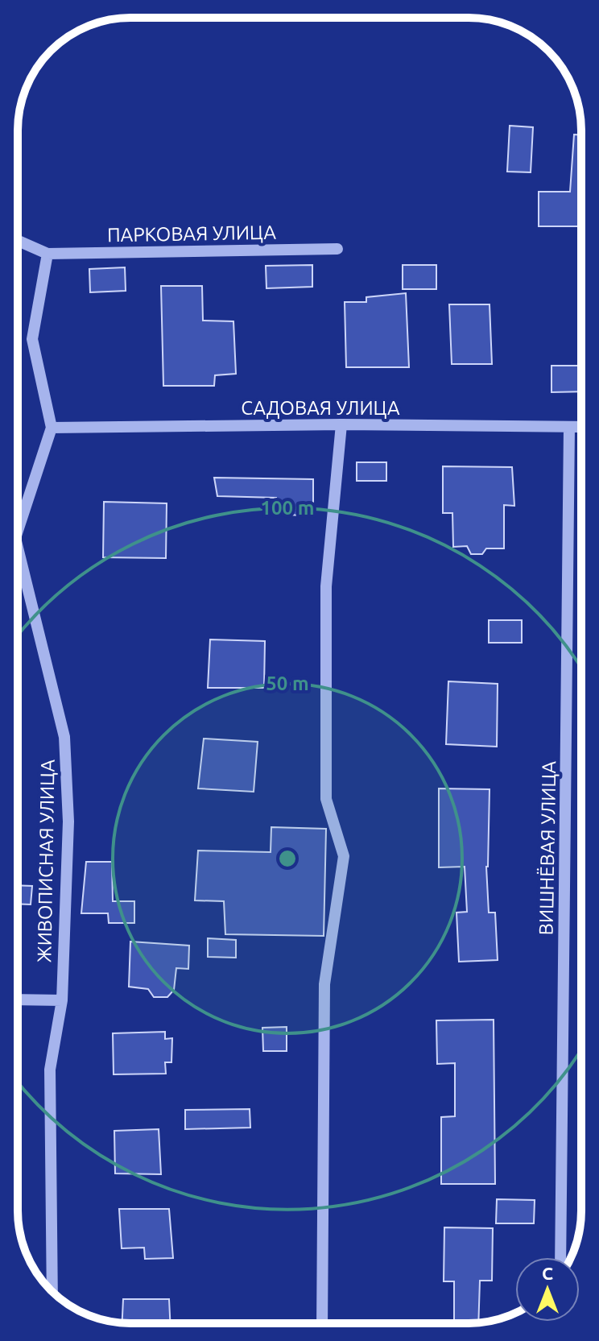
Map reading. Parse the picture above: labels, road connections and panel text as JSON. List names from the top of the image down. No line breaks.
{"streets":{"street":["ПАРКОВАЯ УЛИЦА","САДОВАЯ УЛИЦА","ВИШНЁВАЯ УЛИЦА","ЖИВОПИСНАЯ УЛИЦА"]},"crossings":[["САДОВАЯ УЛИЦА","ВИШНЁВАЯ УЛИЦА"],["САДОВАЯ УЛИЦА","ЖИВОПИСНАЯ УЛИЦА"]],"north":"top","rings":["100 m","50 m"]}
